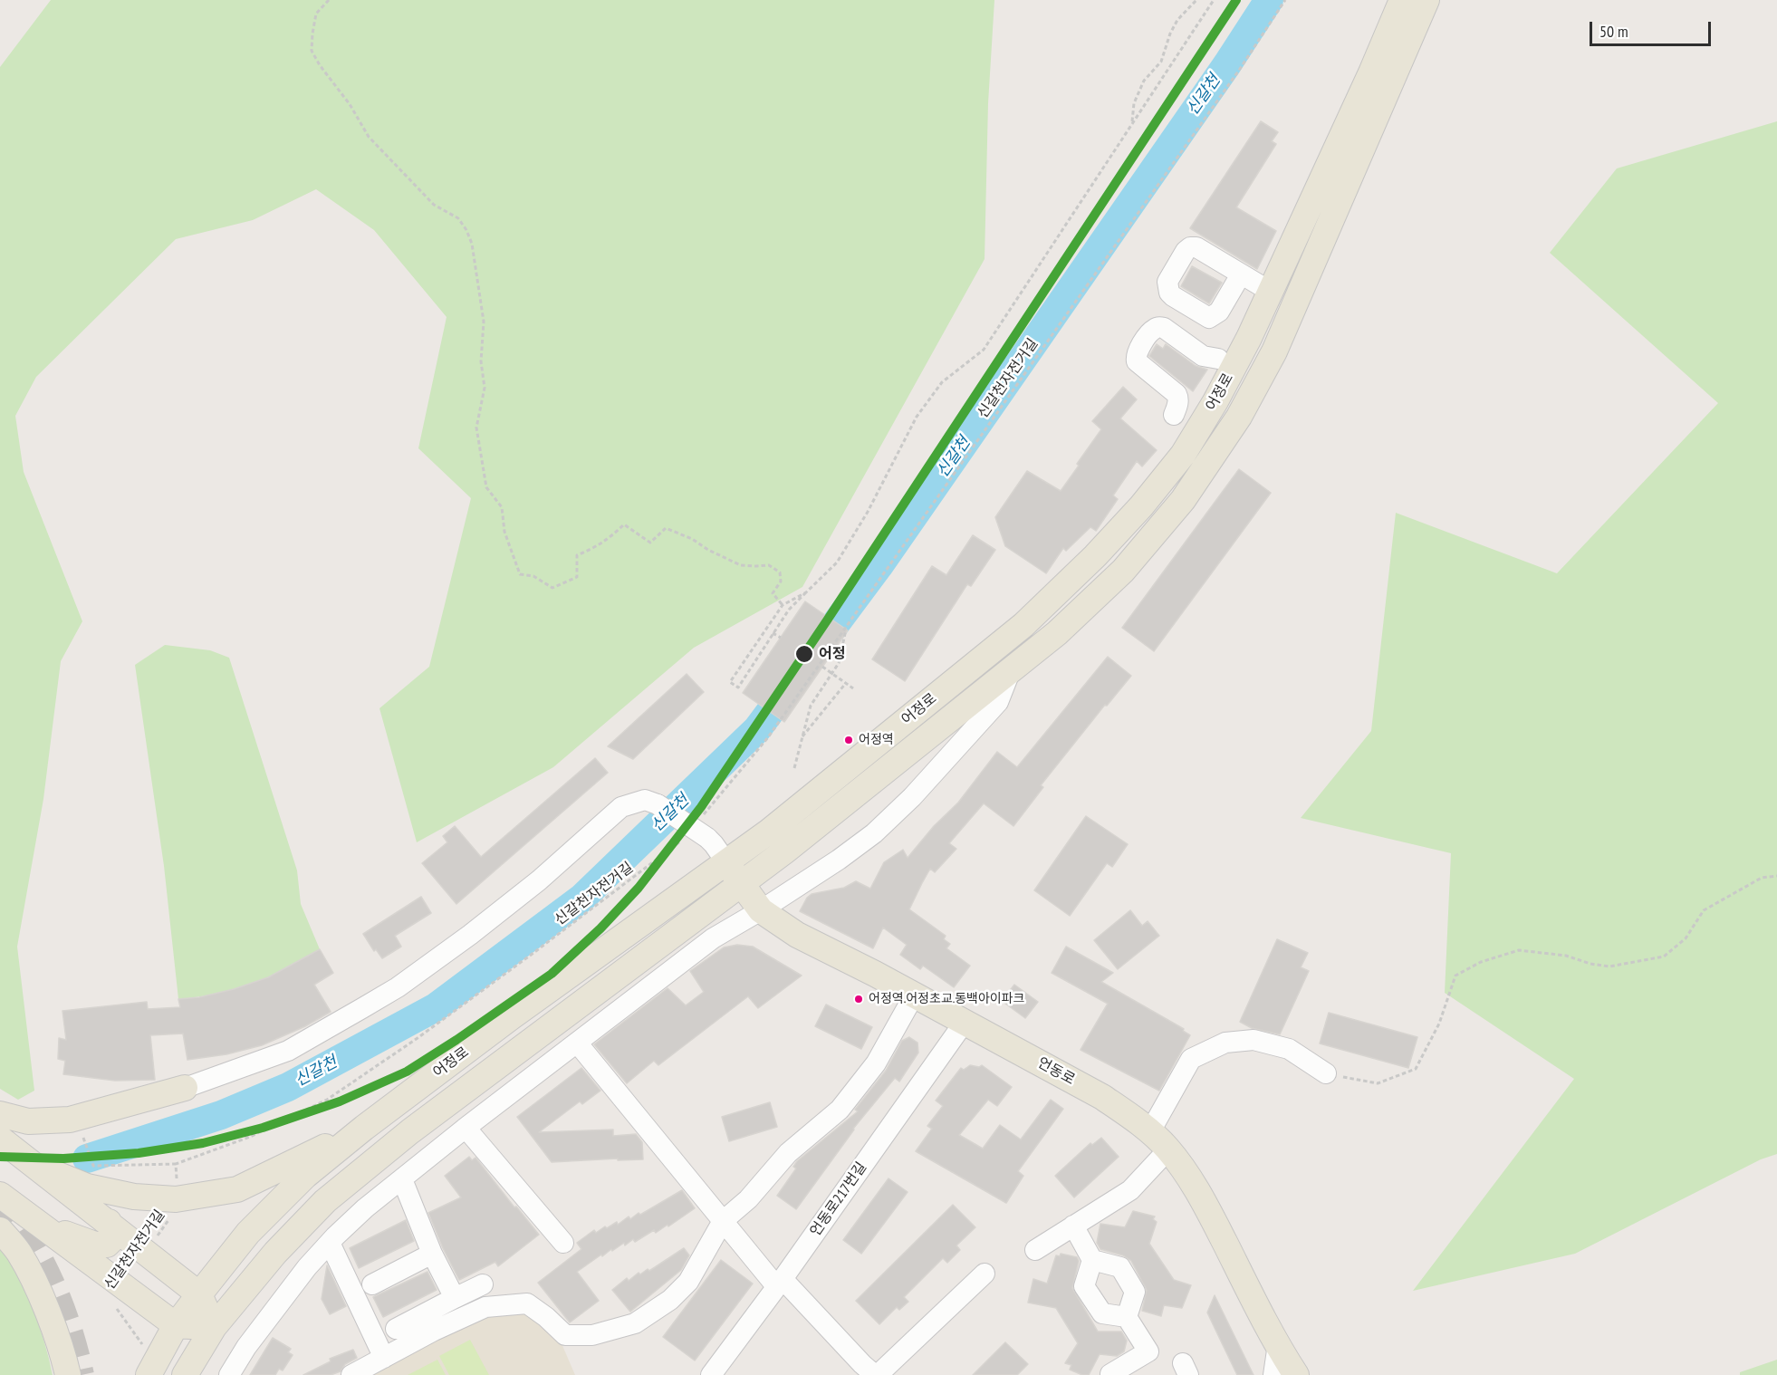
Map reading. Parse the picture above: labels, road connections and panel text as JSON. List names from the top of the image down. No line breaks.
{"streets":{"main road":["어정로","언동로"],"street":["언동로217번길"],"path":["신갈천자전거길"]},"crossings":[["어정로","언동로"],["언동로","언동로217번길"]],"water":["신갈천"],"places":["어정","어정역","어정역.어정초교.동백아이파크"],"scale_bar":"50 m"}
